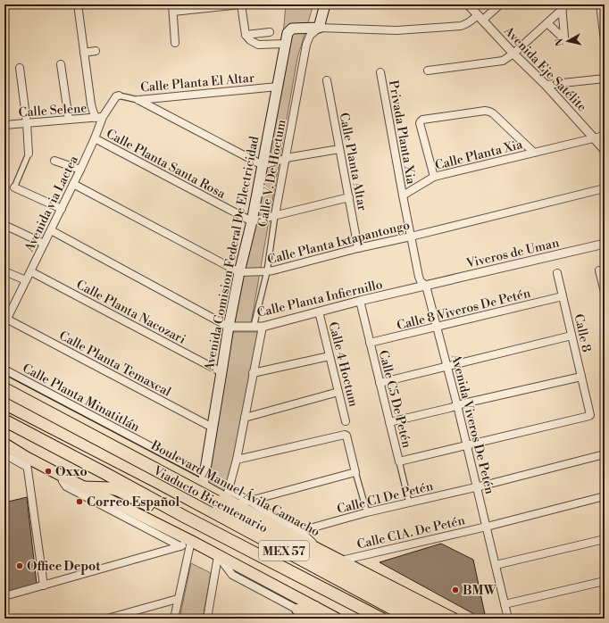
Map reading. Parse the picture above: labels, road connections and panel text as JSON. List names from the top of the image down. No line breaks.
{"streets":{"highway":["Viaducto Bicentenario","MEX 57"],"main road":["Avenida Comision Federal De Electricidad","Boulevard Manuel Ávila Camacho"],"street":["Avenida Eje Satélite","Calle Planta El Altar","Calle Selene","Privada Planta Xia","Calle Planta Xia","Calle Planta Altar","Calle Planta Santa Rosa","Calle V. De Hoctum","Avenida via Lactea","Calle Planta Ixtapantongo","Viveros de Uman","Calle Planta Infiernillo","Calle 8 Viveros De Petén","Calle Planta Nacozari","Calle 8","Calle Planta Temaxcal","Calle 4 Hoctum","Calle Planta Minatitlán","Calle C5 De Petén","Avenida Viveros De Petén","Calle C1 De Petén","Calle C1A. De Petén"]},"crossings":[["Avenida Eje Satélite","Calle Planta Xia"],["Calle Planta El Altar","Avenida via Lactea"],["Calle Planta El Altar","Avenida Comision Federal De Electricidad"],["Calle Selene","Avenida via Lactea"],["Privada Planta Xia","Calle Planta Xia"],["Calle Planta Altar","Calle Planta Ixtapantongo"],["Calle Planta Santa Rosa","Avenida via Lactea"],["Calle Planta Santa Rosa","Avenida Comision Federal De Electricidad"],["Calle V. De Hoctum","Calle Planta Ixtapantongo"],["Calle V. De Hoctum","Avenida Comision Federal De Electricidad"],["Calle V. De Hoctum","Calle Planta Infiernillo"],["Avenida via Lactea","Calle Planta Ixtapantongo"],["Avenida via Lactea","Calle Planta Infiernillo"],["Avenida via Lactea","Calle Planta Nacozari"],["Avenida via Lactea","Calle Planta Temaxcal"],["Calle Planta Ixtapantongo","Avenida Comision Federal De Electricidad"],["Calle Planta Ixtapantongo","Avenida Viveros De Petén"],["Viveros de Uman","Calle Planta Infiernillo"],["Viveros de Uman","Avenida Viveros De Petén"],["Avenida Comision Federal De Electricidad","Calle Planta Infiernillo"],["Avenida Comision Federal De Electricidad","Calle Planta Nacozari"],["Avenida Comision Federal De Electricidad","Calle Planta Temaxcal"],["Avenida Comision Federal De Electricidad","Calle Planta Minatitlán"],["Avenida Comision Federal De Electricidad","Boulevard Manuel Ávila Camacho"],["Calle Planta Infiernillo","Calle 4 Hoctum"],["Calle Planta Infiernillo","Calle C5 De Petén"],["Calle Planta Infiernillo","Avenida Viveros De Petén"],["Calle 8 Viveros De Petén","Calle 8"],["Calle 8 Viveros De Petén","Calle C5 De Petén"],["Calle 8 Viveros De Petén","Avenida Viveros De Petén"],["Calle 8","Avenida Viveros De Petén"],["Calle Planta Minatitlán","Boulevard Manuel Ávila Camacho"],["Calle C5 De Petén","Calle C1 De Petén"],["Avenida Viveros De Petén","Calle C1 De Petén"],["Avenida Viveros De Petén","Calle C1A. De Petén"],["Boulevard Manuel Ávila Camacho","Calle C1A. De Petén"]],"places":["Oxxo","Correo Español","Office Depot","BMW"],"north":"left"}
